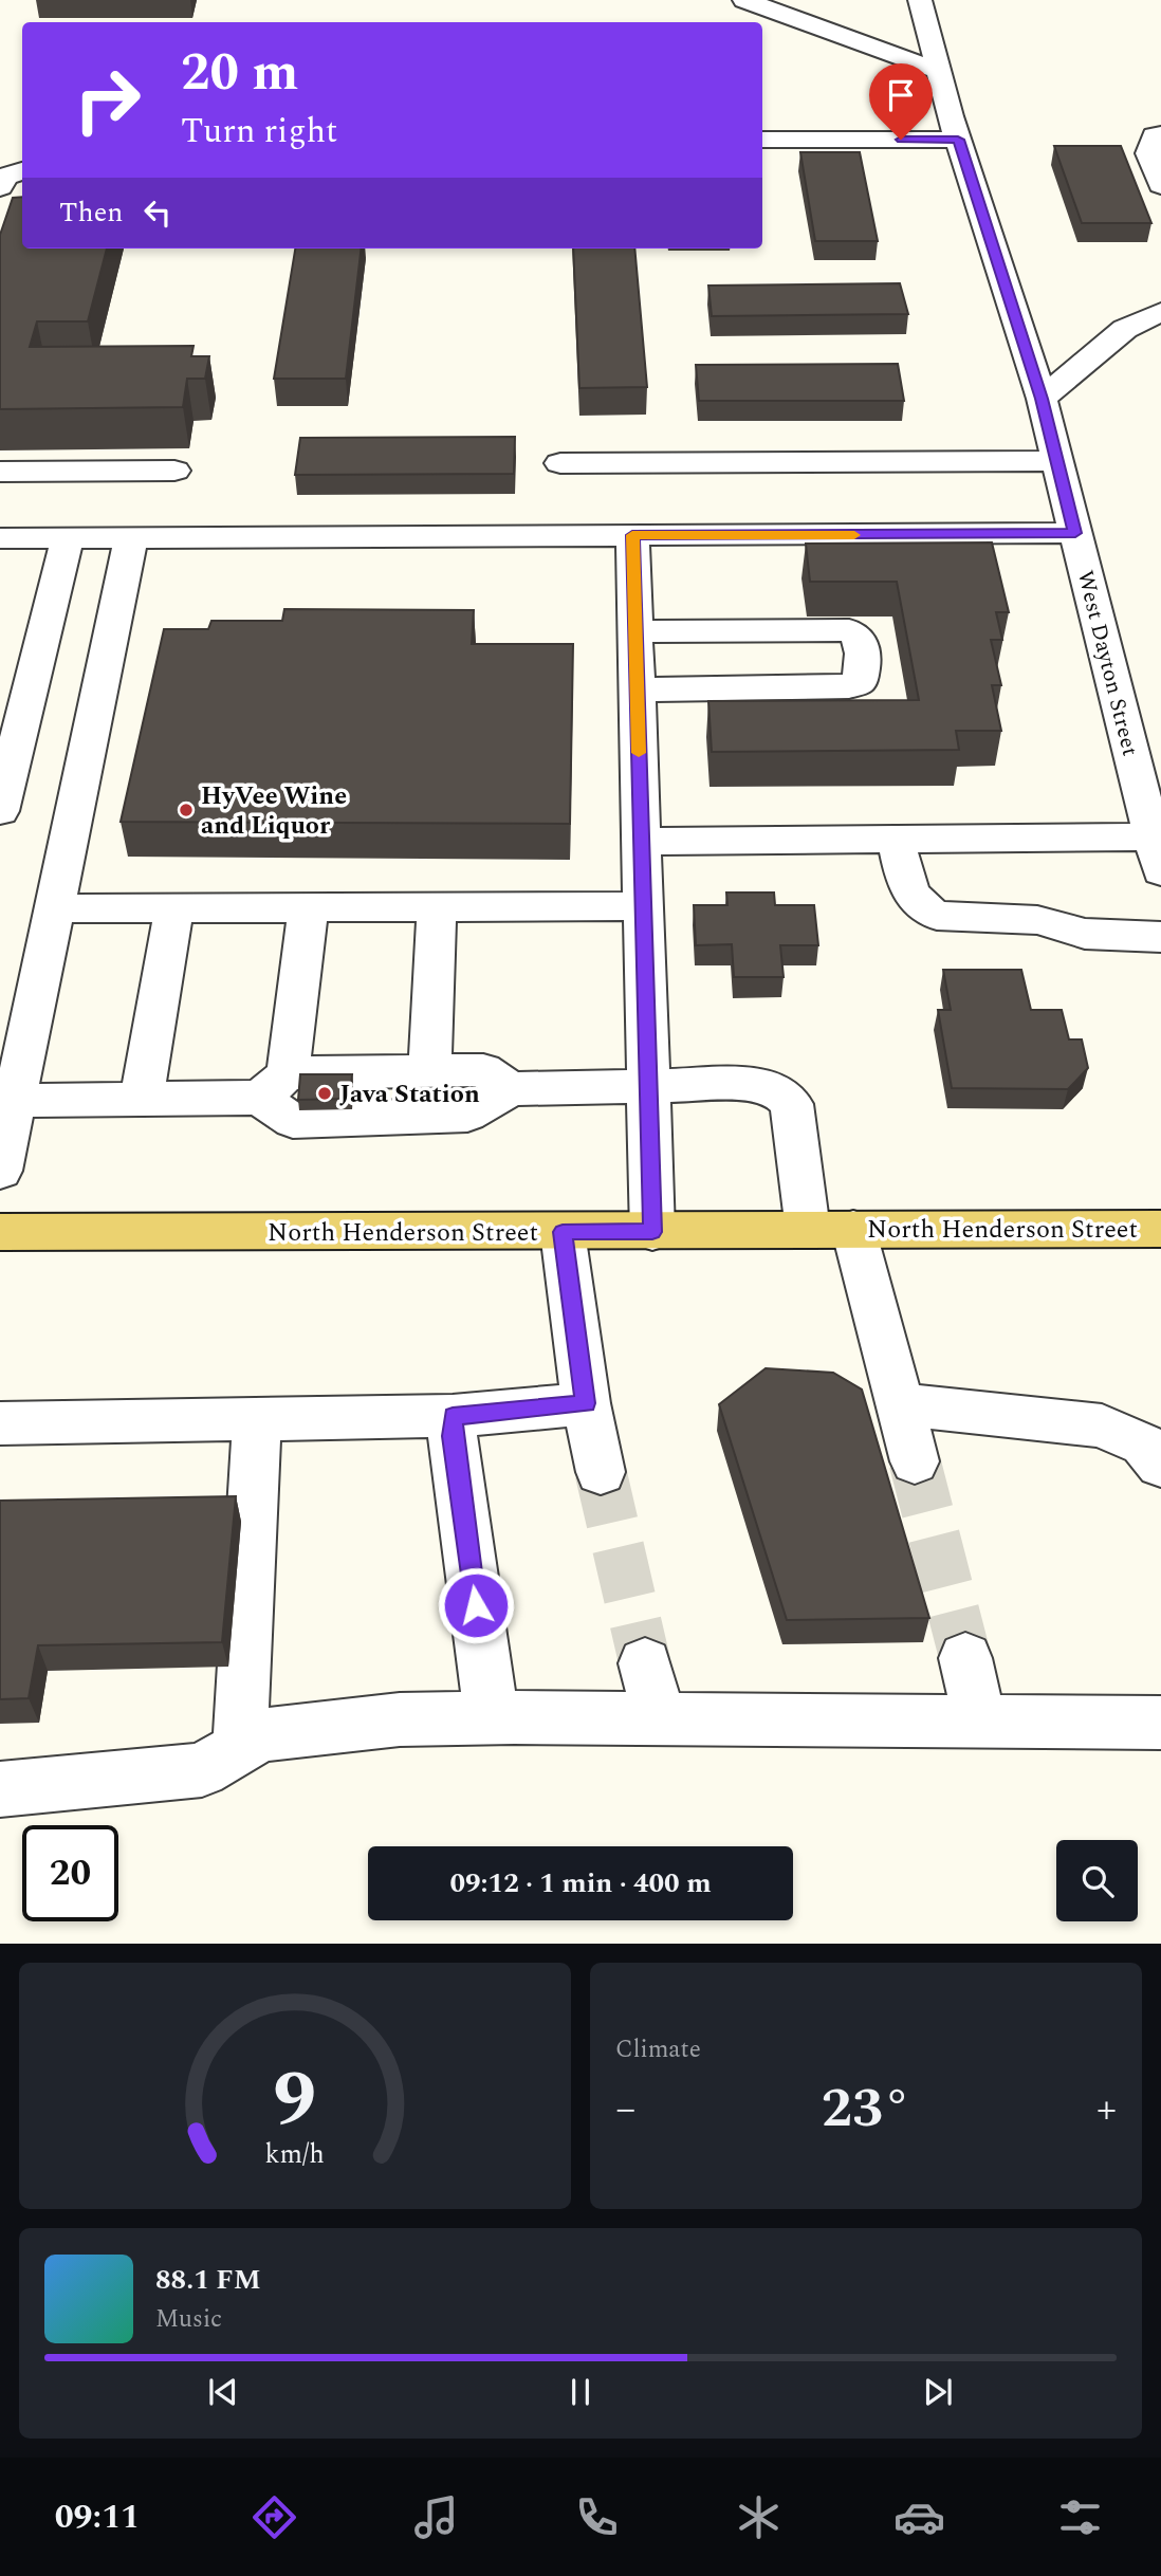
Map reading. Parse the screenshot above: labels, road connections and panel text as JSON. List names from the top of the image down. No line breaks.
{"streets":{"main road":["North Henderson Street"],"street":["West Dayton Street"]},"places":["HyVee Wine and Liquor","Java Station"],"page":{"turn":["20 m","Turn right"],"then":"Then","limit":"20","trip":"09:12 · 1 min · 400 m","tile":"Climate","heat":["−","23°","+"],"song":["88.1 FM","Music"],"tabs":"09:11","gauge":["9","km/h"]}}
